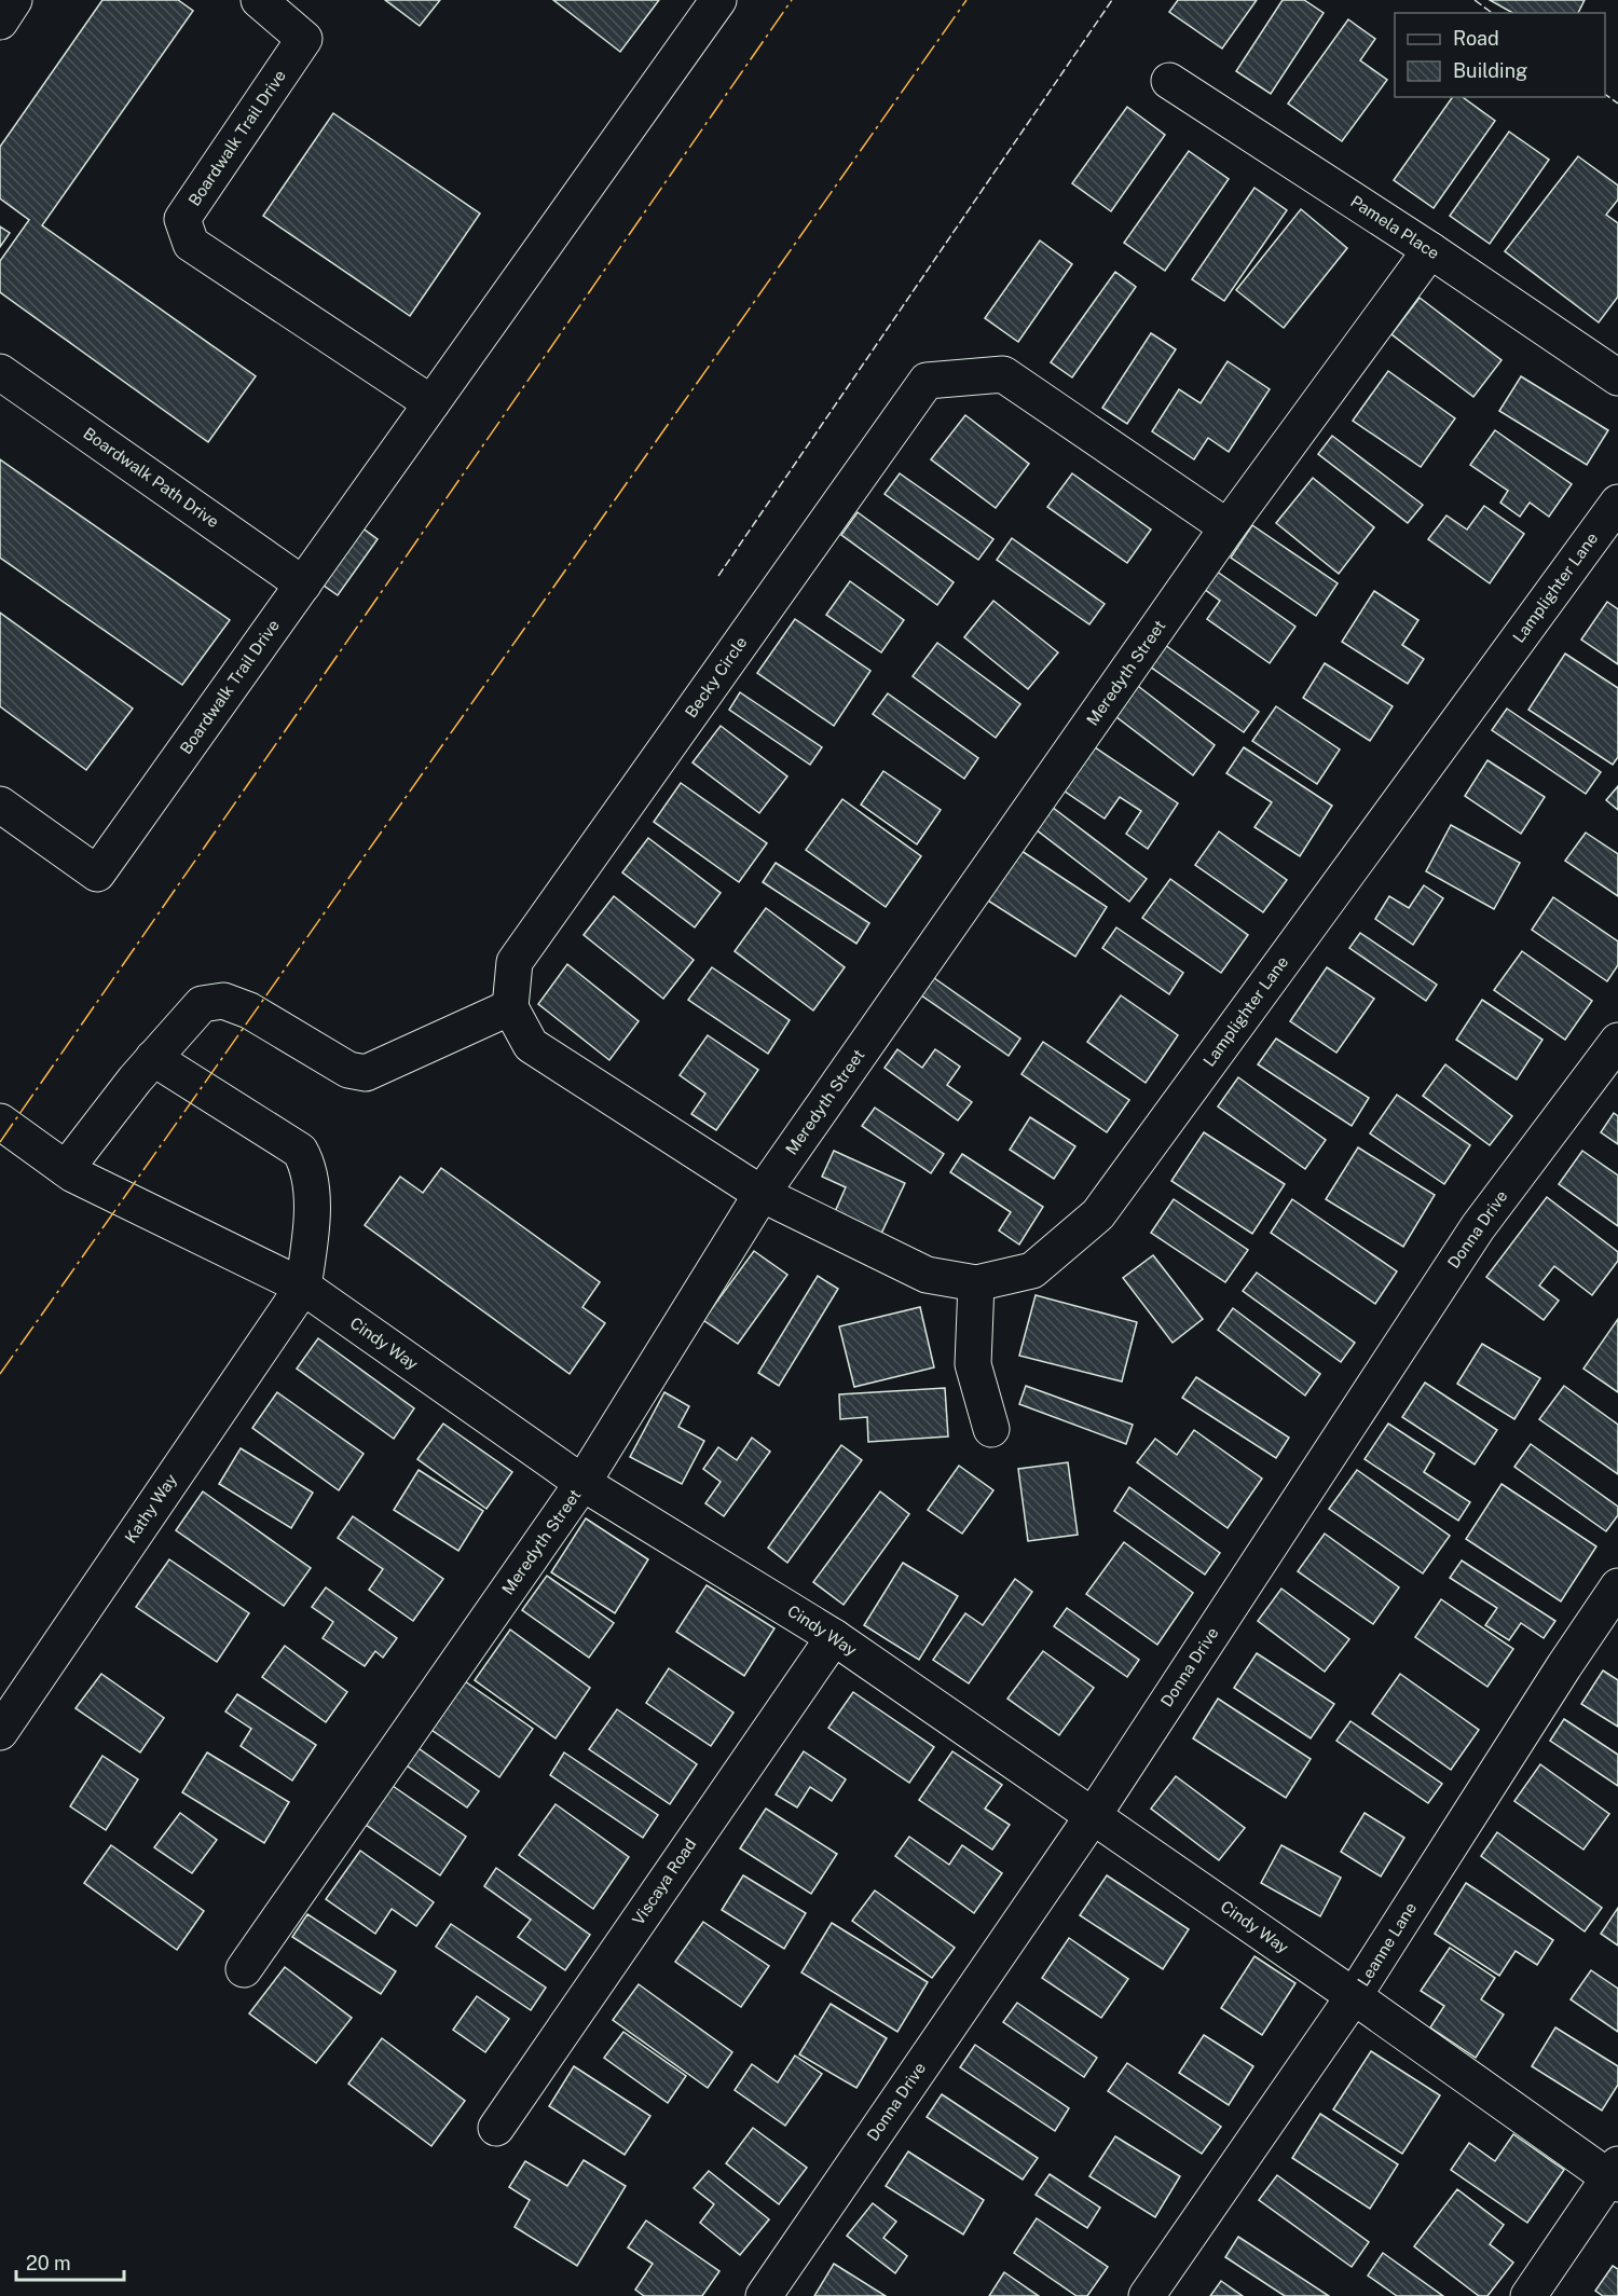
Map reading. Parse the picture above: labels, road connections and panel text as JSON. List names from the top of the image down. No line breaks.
{"streets":{"street":["Boardwalk Trail Drive","Pamela Place","Boardwalk Path Drive","Lamplighter Lane","Meredyth Street","Becky Circle","Donna Drive","Cindy Way","Kathy Way","Viscaya Road","Leanne Lane"]},"crossings":[["Boardwalk Trail Drive","Boardwalk Path Drive"],["Pamela Place","Meredyth Street"],["Lamplighter Lane","Meredyth Street"],["Meredyth Street","Becky Circle"],["Meredyth Street","Cindy Way"],["Donna Drive","Cindy Way"],["Cindy Way","Kathy Way"],["Cindy Way","Viscaya Road"],["Cindy Way","Leanne Lane"]],"legend":["Road","Building"],"scale_bar":"20 m"}
